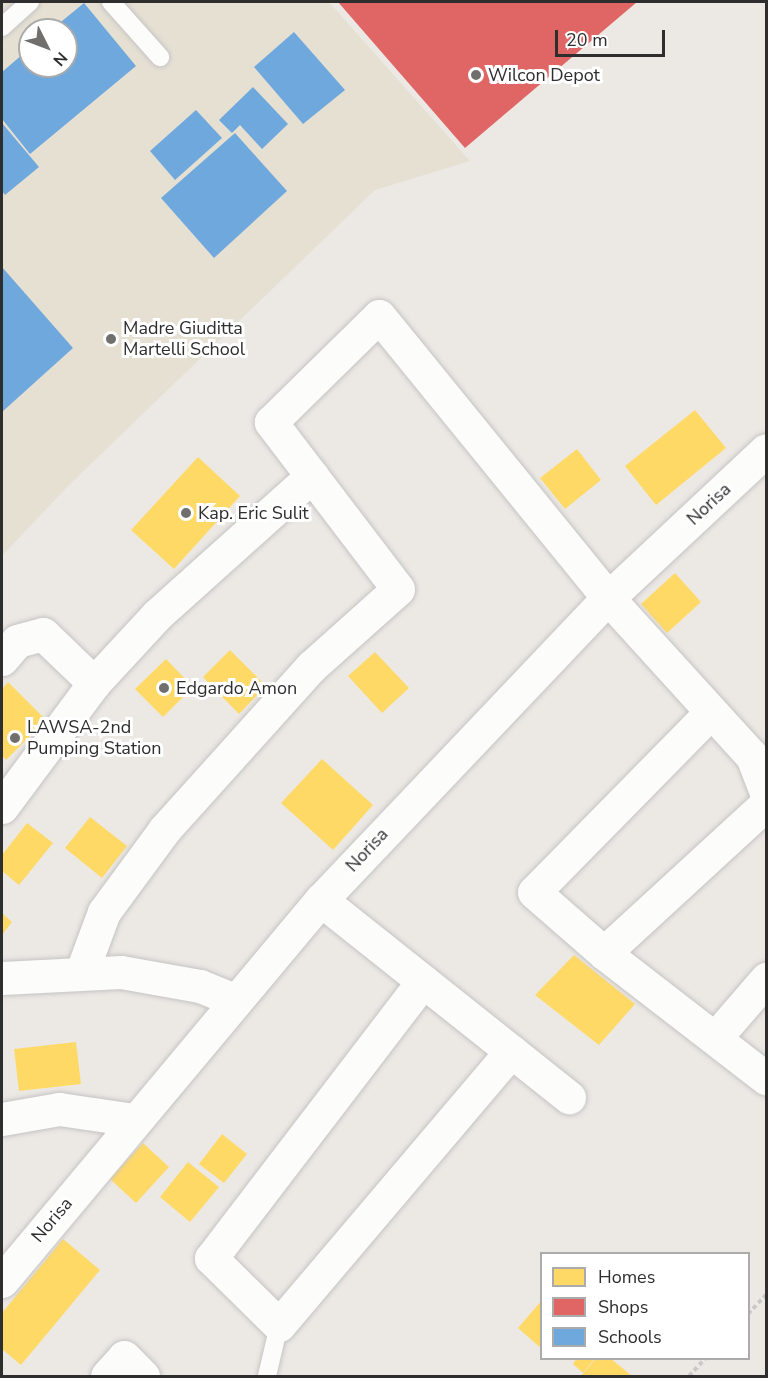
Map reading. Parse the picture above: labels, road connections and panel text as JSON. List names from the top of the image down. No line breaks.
{"streets":{"street":["Norisa"]},"places":["Wilcon Depot","Madre Giuditta Martelli School","Kap. Eric Sulit","Edgardo Amon","LAWSA-2nd Pumping Station"],"legend":["Homes","Shops","Schools"],"scale_bar":"20 m","north":"bottom right"}
